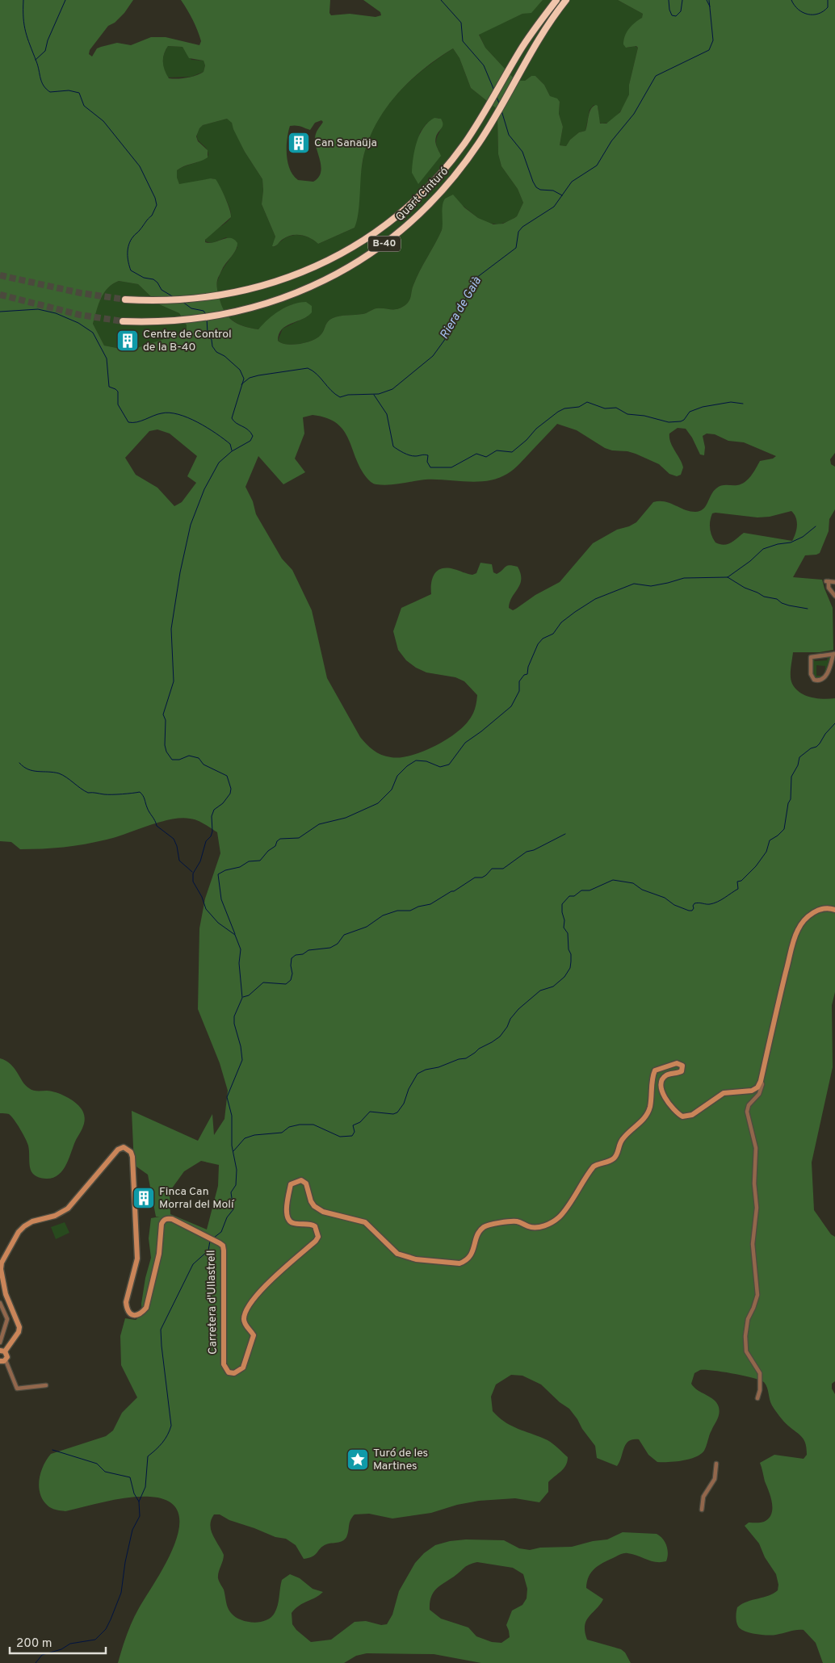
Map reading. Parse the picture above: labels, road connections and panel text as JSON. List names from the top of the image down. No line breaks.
{"streets":{"highway":["Quart Cinturó","B-40"],"street":["Carretera d'Ullastrell"]},"water":["Riera de Gaià"],"places":{"building":["Can Sanaüja","Centre de Control de la B-40","Finca Can Morral del Molí"],"place":["Turó de les Martines"]},"scale_bar":"200 m"}
